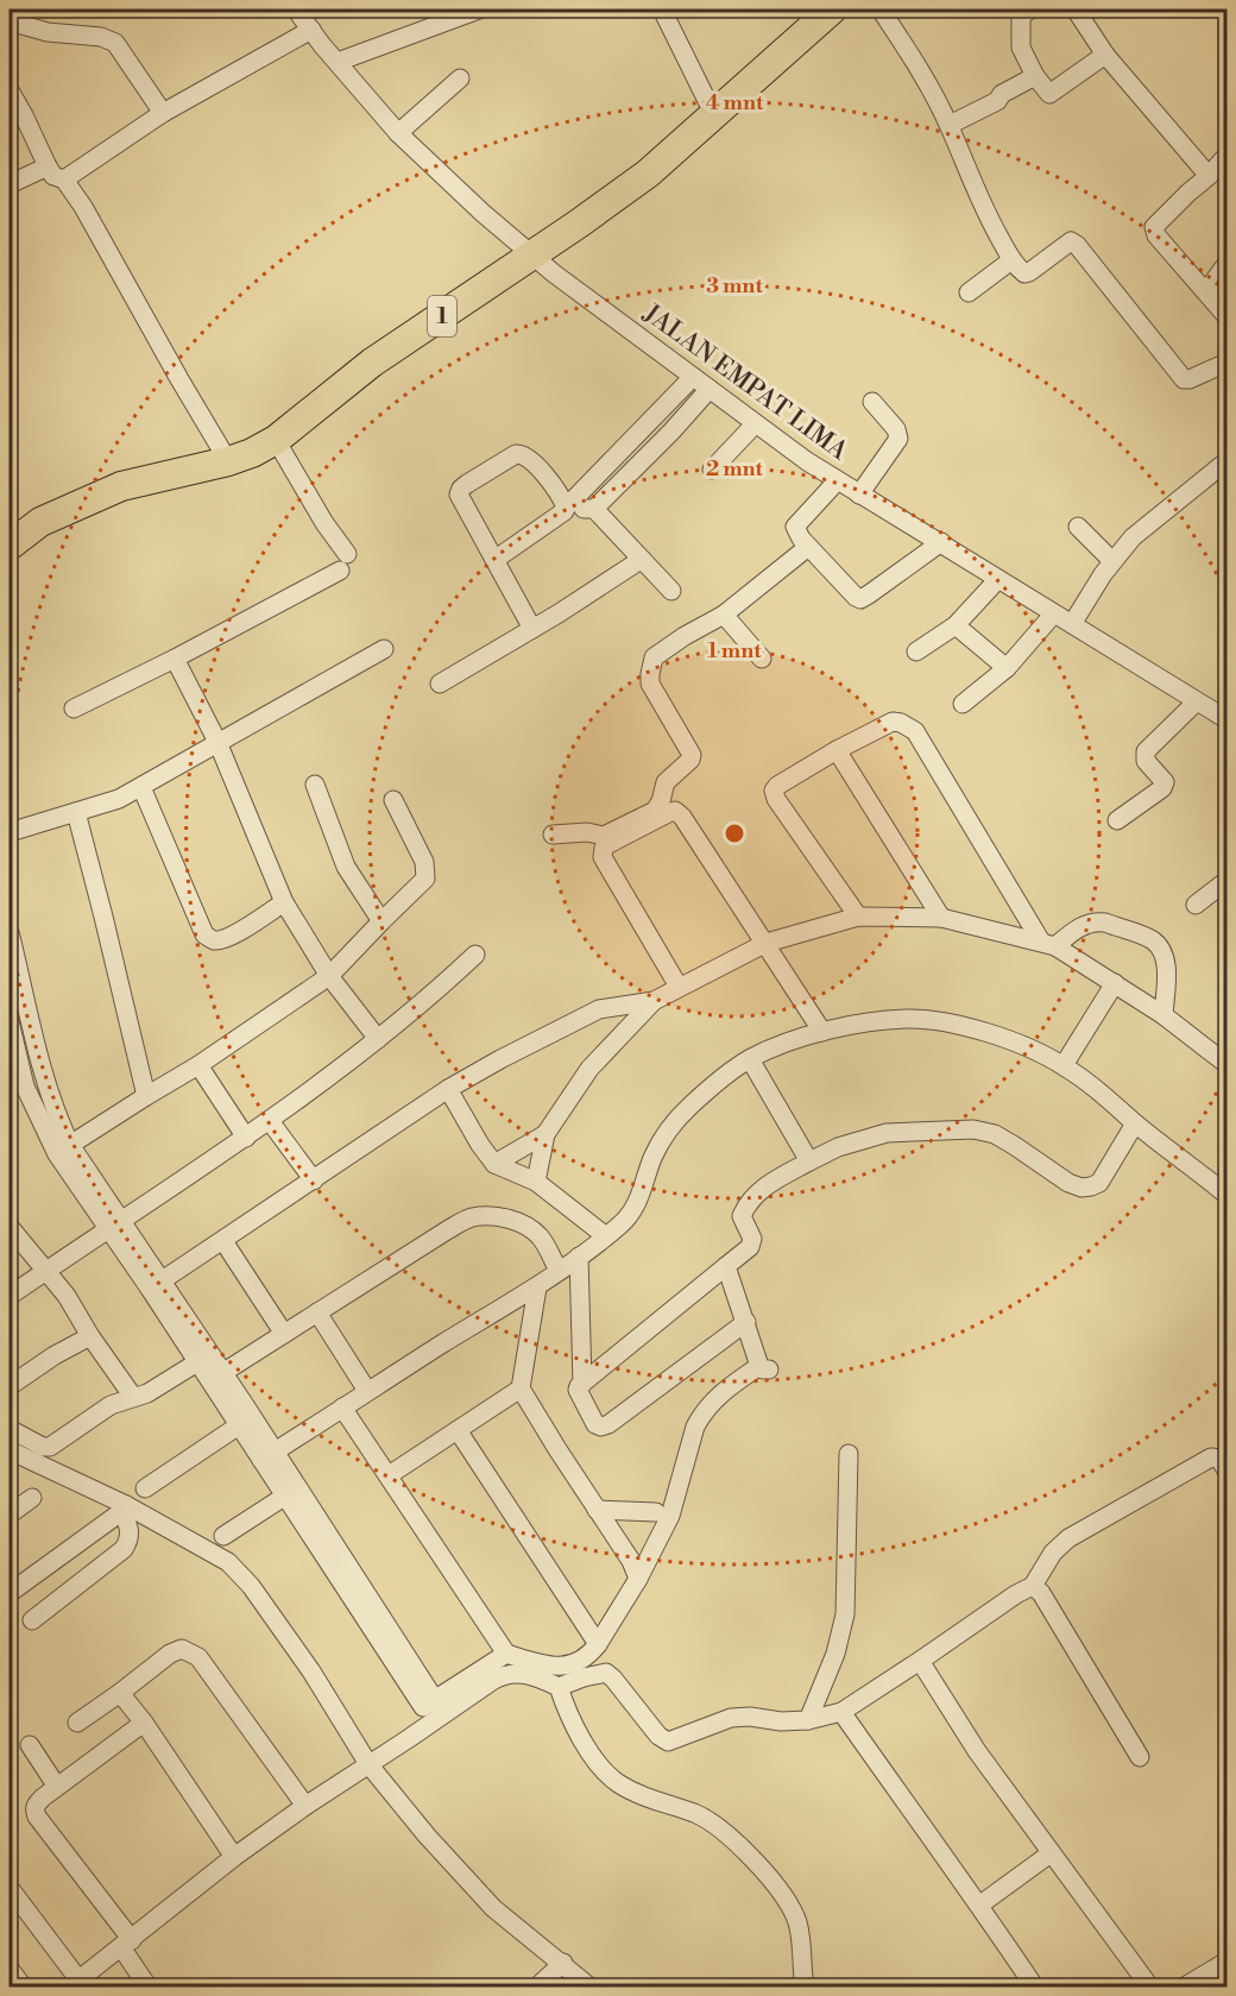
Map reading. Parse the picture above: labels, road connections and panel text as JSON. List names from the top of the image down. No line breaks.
{"streets":{"highway":["1"],"street":["JALAN EMPAT LIMA"]},"crossings":[["1","JALAN EMPAT LIMA"]],"rings":["4 mnt","3 mnt","2 mnt","1 mnt"]}
